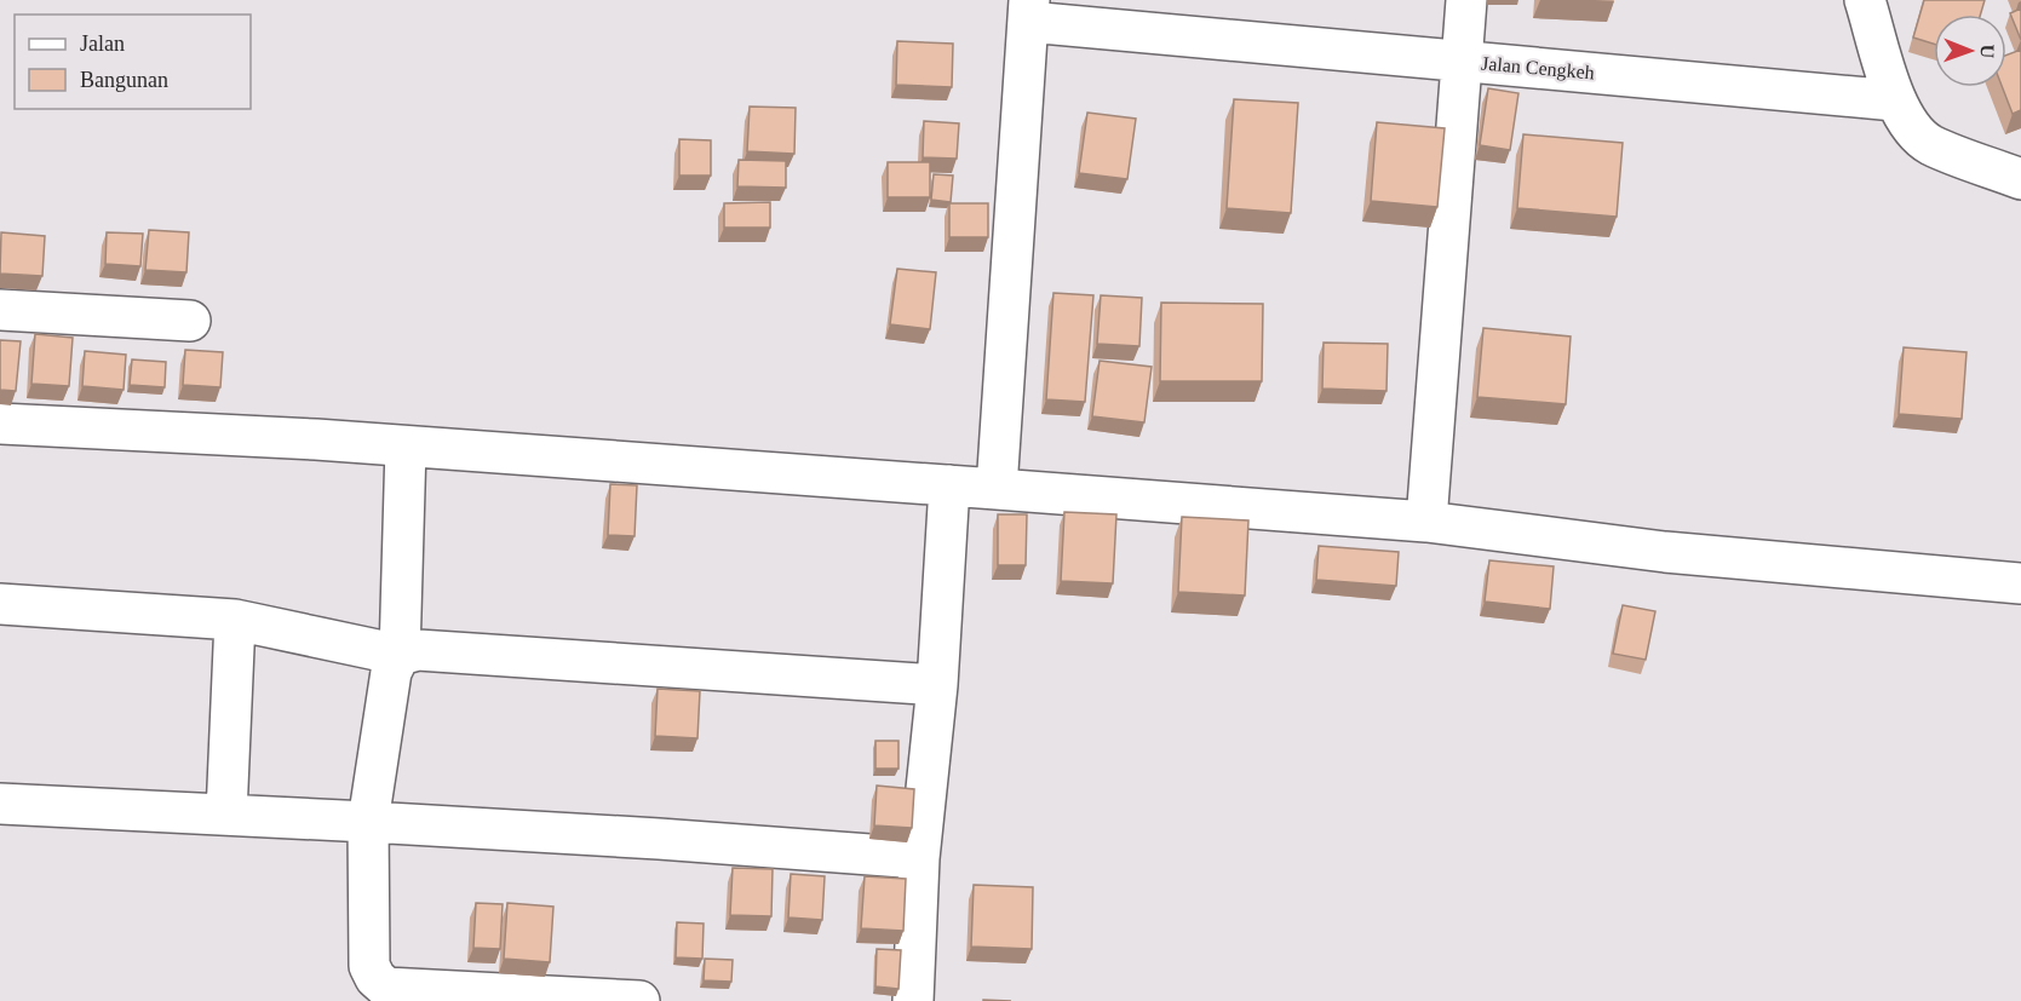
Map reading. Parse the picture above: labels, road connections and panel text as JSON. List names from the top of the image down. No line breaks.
{"streets":{"street":["Jalan Cengkeh"]},"legend":["Jalan","Bangunan"],"north":"right"}
